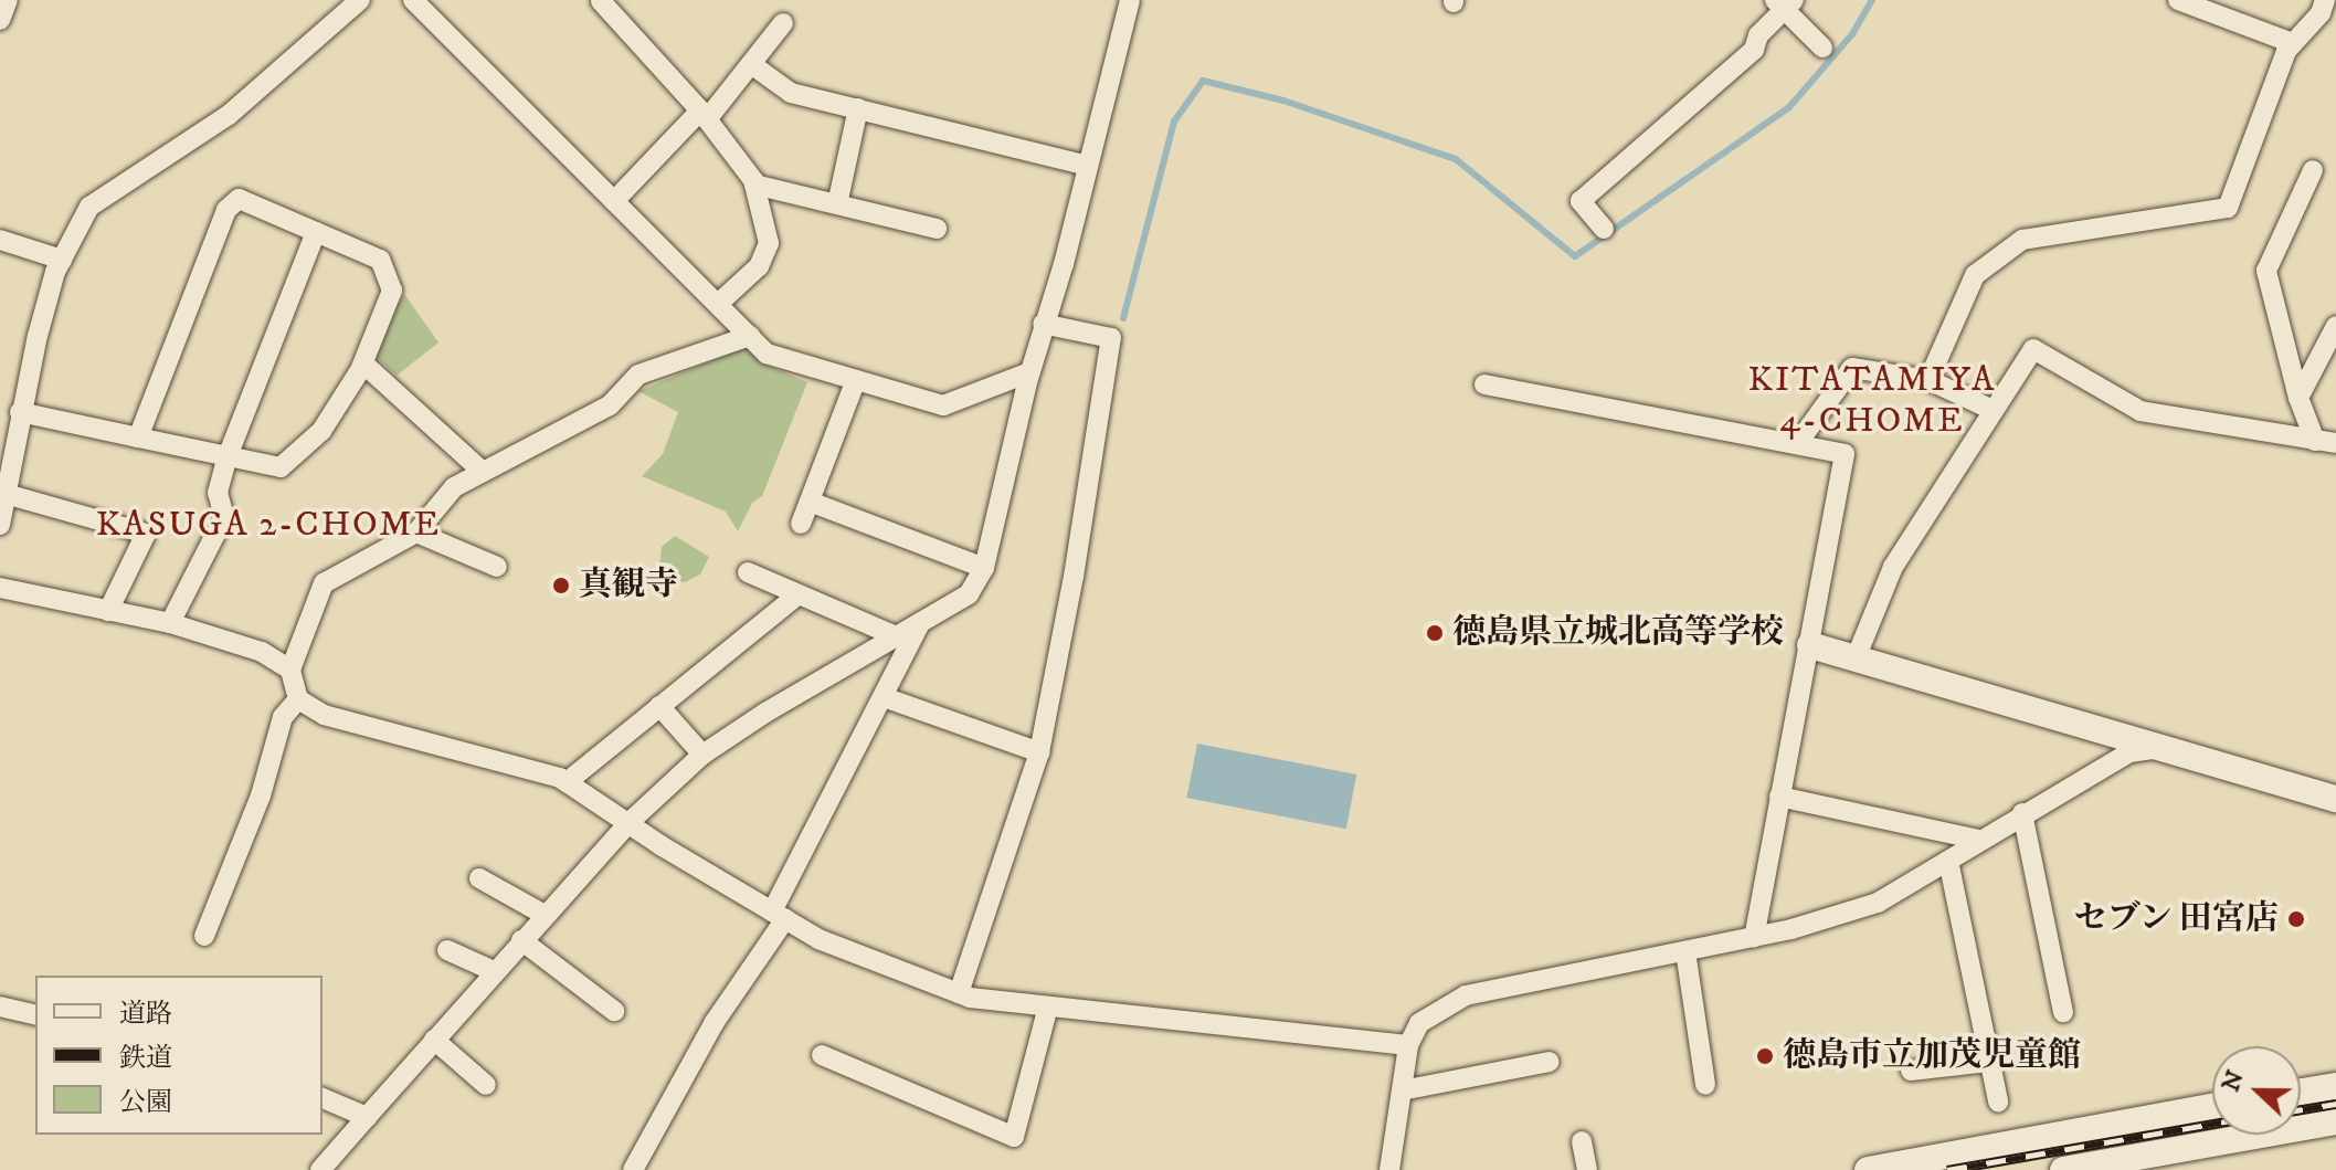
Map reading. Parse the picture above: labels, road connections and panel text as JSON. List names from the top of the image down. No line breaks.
{"districts":["KITATAMIYA 4-CHOME","KASUGA 2-CHOME"],"places":["真観寺","徳島県立城北高等学校","セブン 田宮店","徳島市立加茂児童館"],"legend":["道路","鉄道","公園"],"north":"left"}
